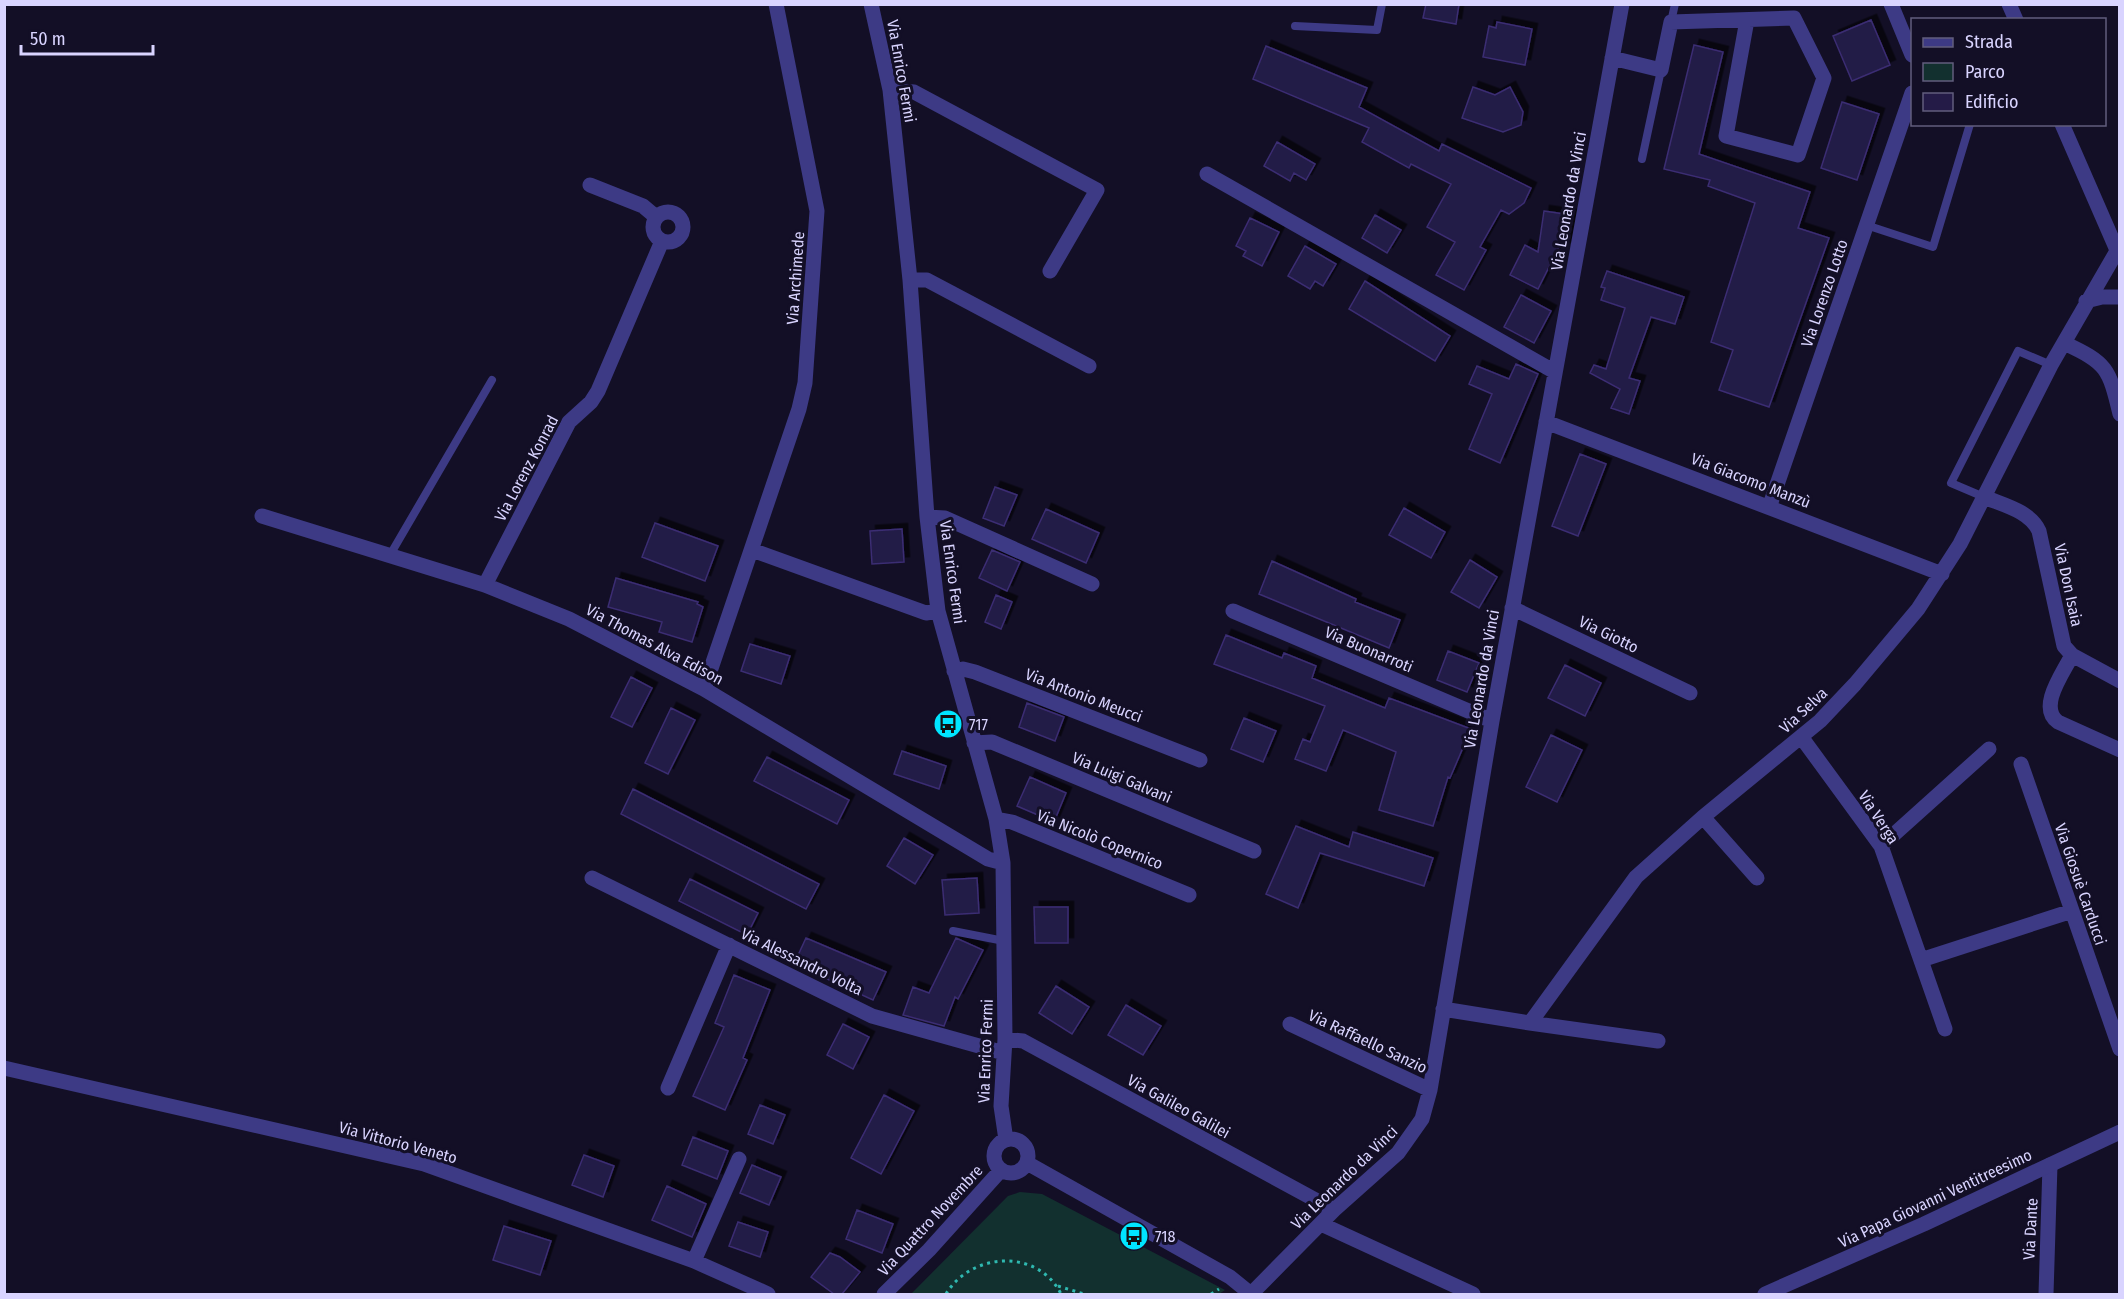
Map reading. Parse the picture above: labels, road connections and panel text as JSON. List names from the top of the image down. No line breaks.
{"streets":{"street":["Via Enrico Fermi","Via Leonardo da Vinci","Via Archimede","Via Lorenzo Lotto","Via Lorenz Konrad","Via Giacomo Manzù","Via Don Isaia","Via Giotto","Via Thomas Alva Edison","Via Buonarroti","Via Antonio Meucci","Via Selva","Via Luigi Galvani","Via Verga","Via Nicolò Copernico","Via Giosuè Carducci","Via Alessandro Volta","Via Raffaello Sanzio","Via Galileo Galilei","Via Vittorio Veneto","Via Papa Giovanni Ventitreesimo","Via Quattro Novembre","Via Dante"]},"crossings":[["Via Enrico Fermi","Via Thomas Alva Edison"],["Via Enrico Fermi","Via Antonio Meucci"],["Via Enrico Fermi","Via Luigi Galvani"],["Via Enrico Fermi","Via Nicolò Copernico"],["Via Enrico Fermi","Via Alessandro Volta"],["Via Enrico Fermi","Via Galileo Galilei"],["Via Enrico Fermi","Via Quattro Novembre"],["Via Leonardo da Vinci","Via Giacomo Manzù"],["Via Leonardo da Vinci","Via Giotto"],["Via Leonardo da Vinci","Via Buonarroti"],["Via Leonardo da Vinci","Via Raffaello Sanzio"],["Via Leonardo da Vinci","Via Galileo Galilei"],["Via Archimede","Via Thomas Alva Edison"],["Via Lorenzo Lotto","Via Giacomo Manzù"],["Via Lorenz Konrad","Via Thomas Alva Edison"],["Via Giacomo Manzù","Via Selva"],["Via Don Isaia","Via Selva"],["Via Selva","Via Verga"],["Via Alessandro Volta","Via Galileo Galilei"],["Via Papa Giovanni Ventitreesimo","Via Dante"]],"places":{"bus stop":["717","718"]},"legend":["Strada","Parco","Edificio"],"scale_bar":"50 m"}
